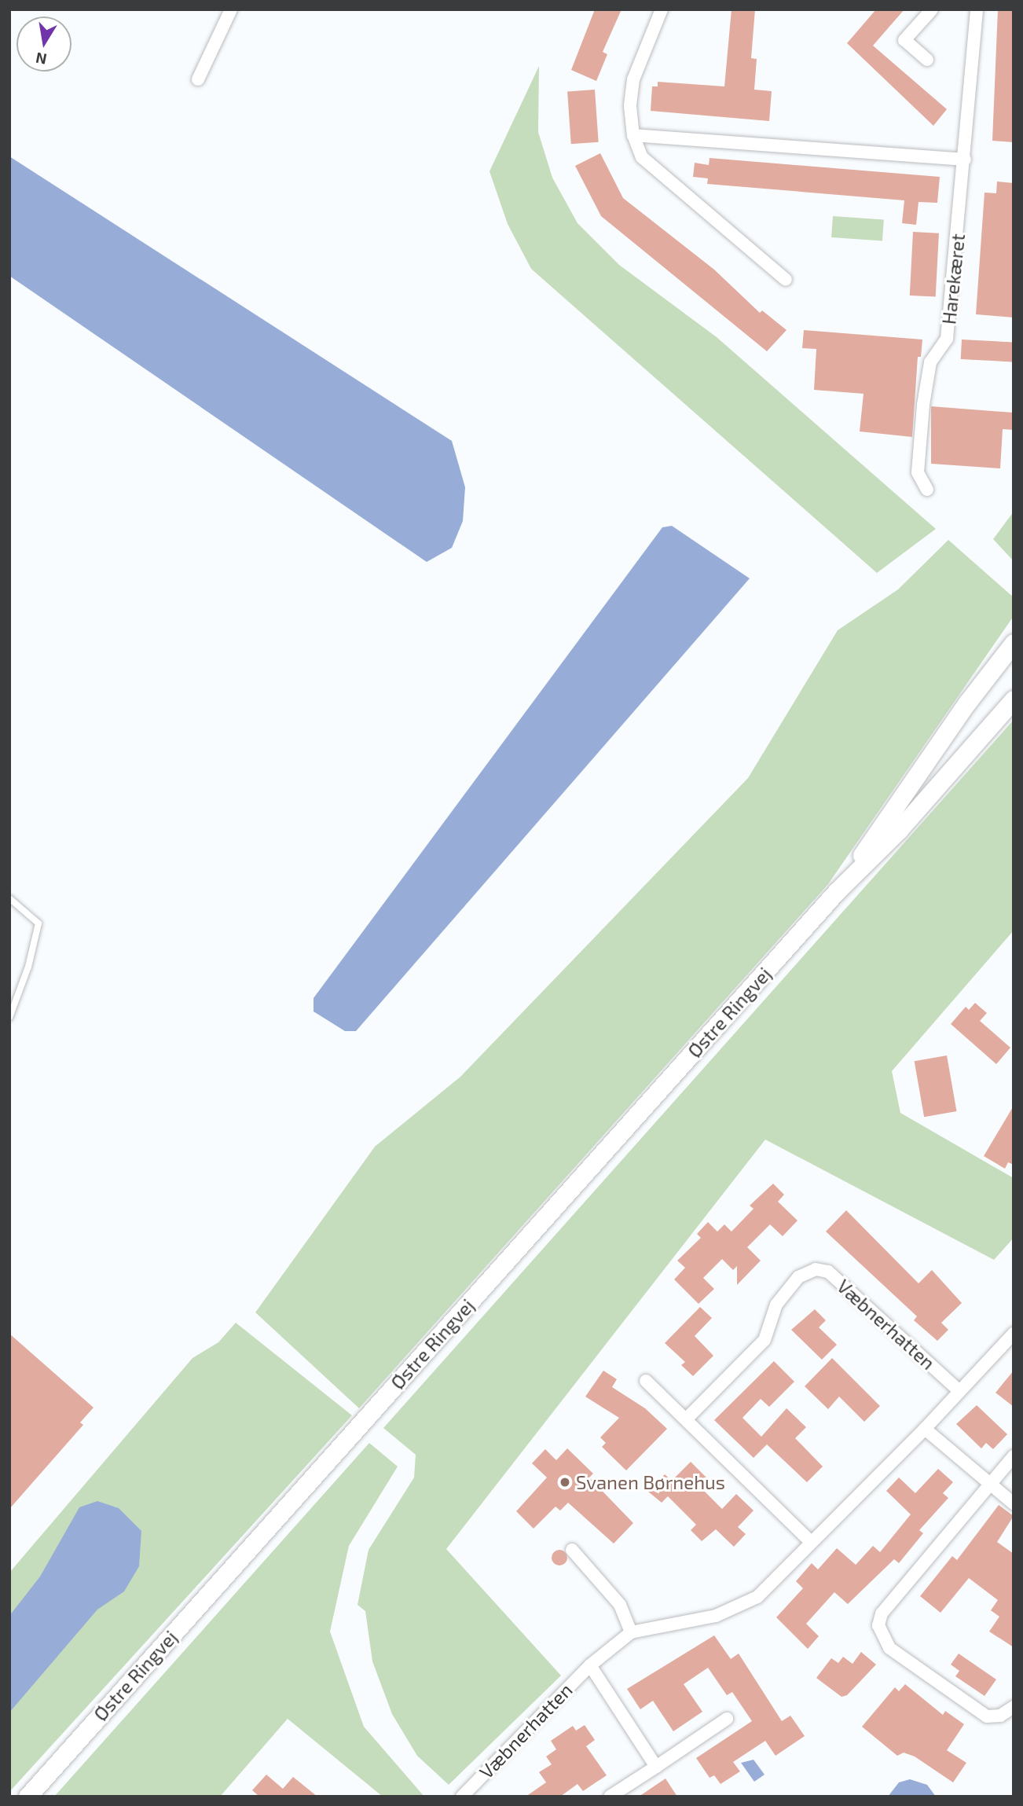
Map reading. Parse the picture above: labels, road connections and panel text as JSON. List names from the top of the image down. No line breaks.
{"streets":{"main road":["Østre Ringvej"],"street":["Harekæret","Væbnerhatten"]},"places":["Svanen Børnehus"],"north":"bottom"}
